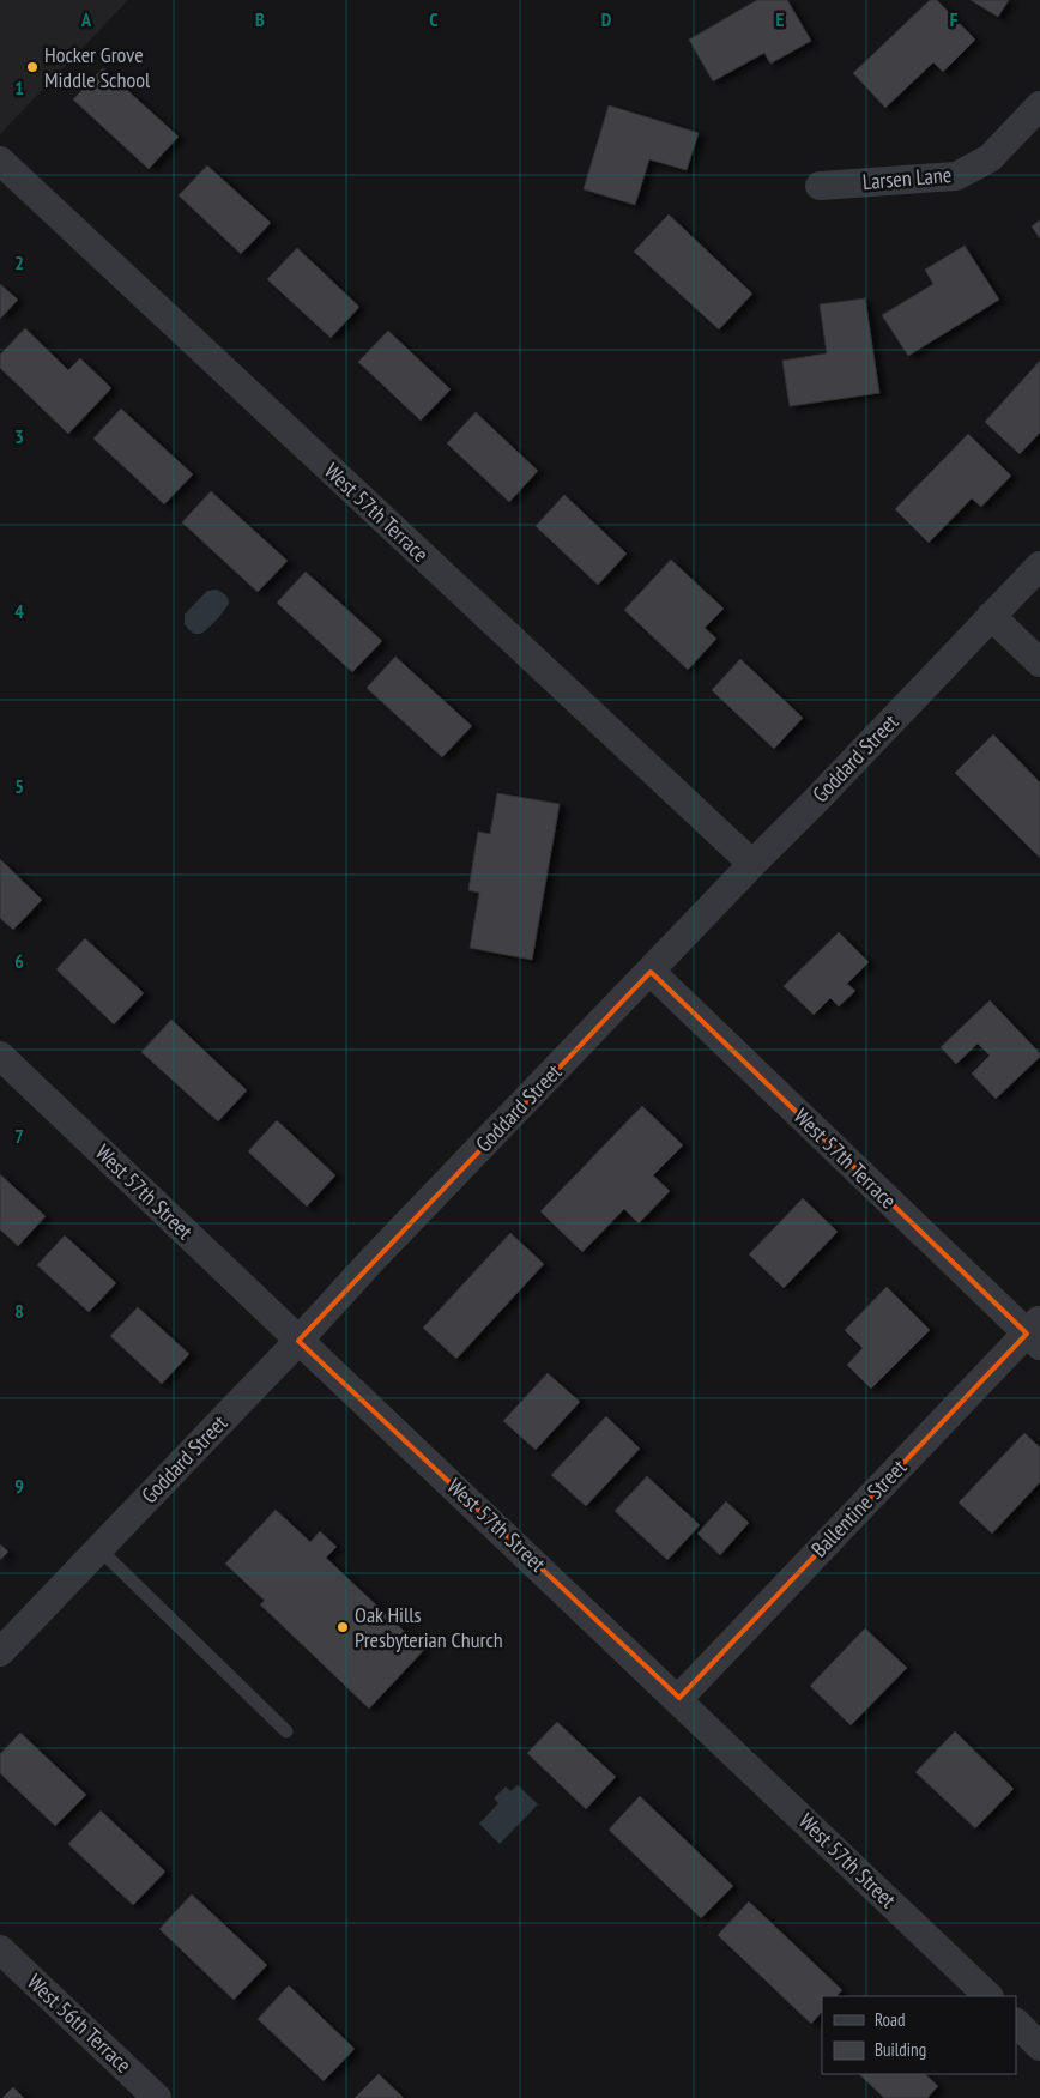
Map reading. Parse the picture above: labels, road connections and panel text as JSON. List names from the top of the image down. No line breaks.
{"streets":{"street":["Larsen Lane","West 57th Terrace","Goddard Street","West 57th Street","Ballentine Street","West 56th Terrace"]},"crossings":[["West 57th Terrace","Goddard Street"],["West 57th Terrace","Ballentine Street"],["Goddard Street","West 57th Street"],["West 57th Street","Ballentine Street"]],"places":["Hocker Grove Middle School","Oak Hills Presbyterian Church"],"legend":["Road","Building"],"grid":{"columns":["A","B","C","D","E","F"],"rows":["1","2","3","4","5","6","7","8","9"]}}
